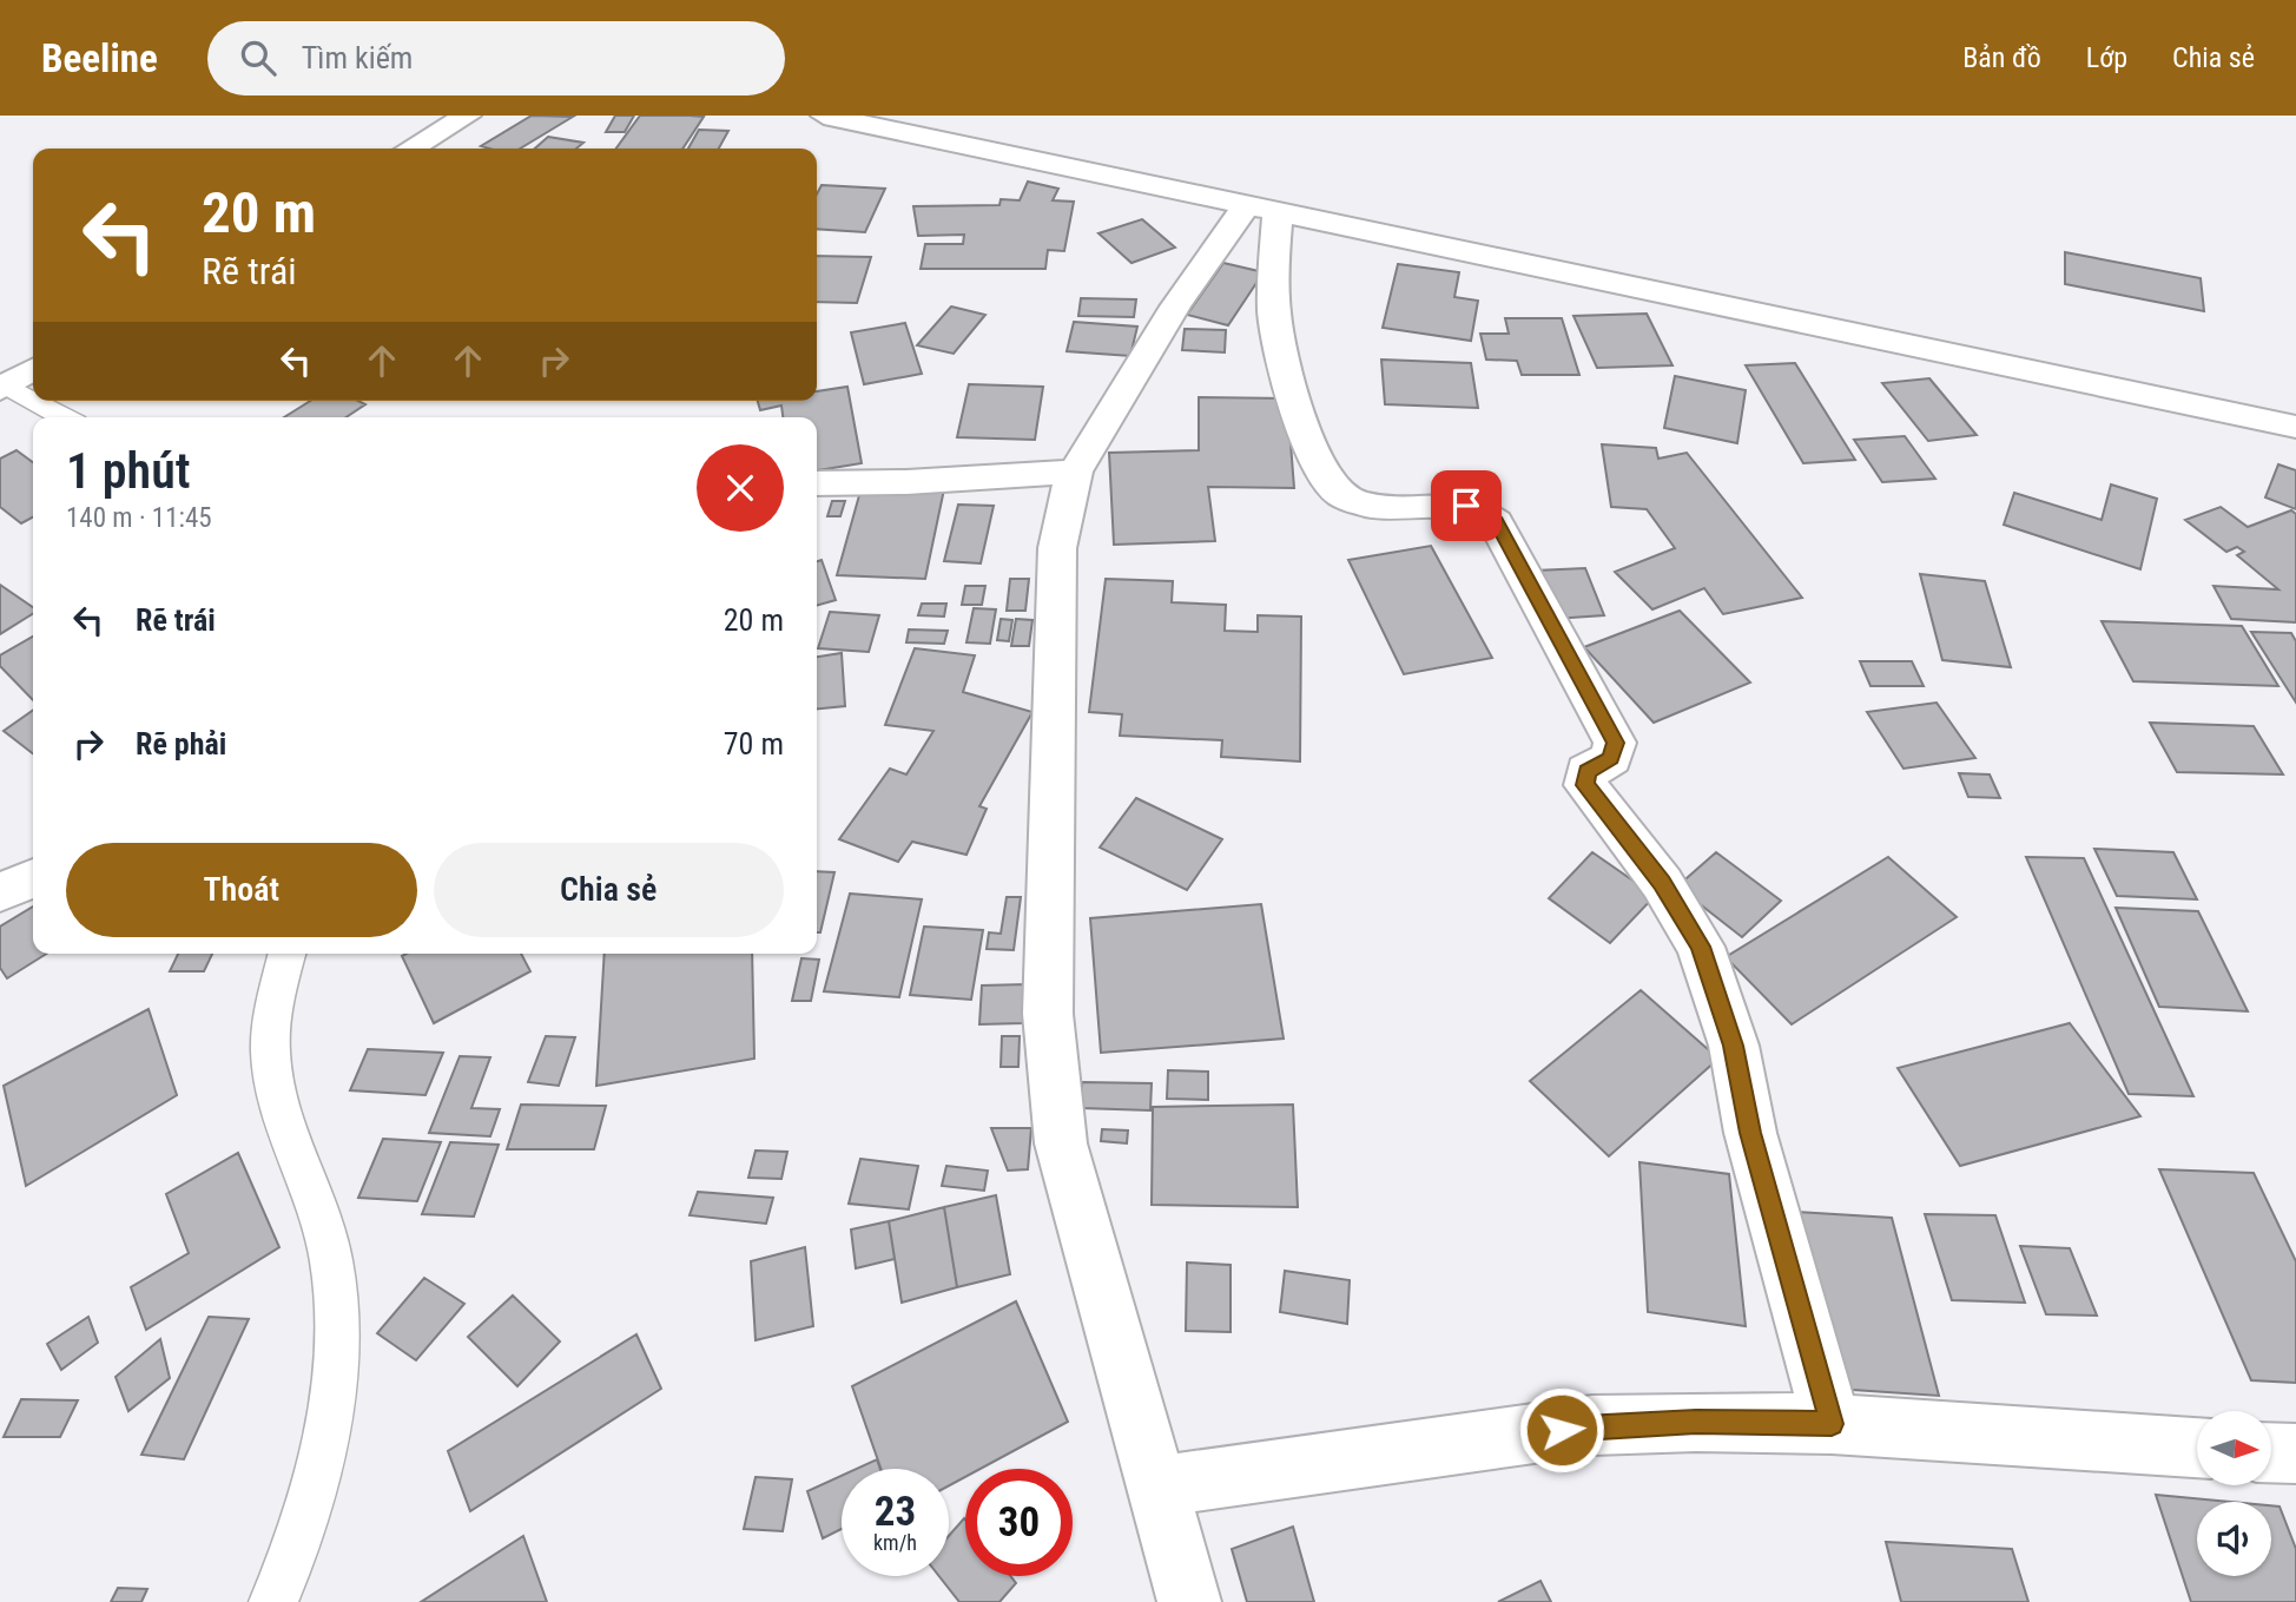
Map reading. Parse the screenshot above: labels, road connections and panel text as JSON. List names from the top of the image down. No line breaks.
{"north":"right","page":{"header":"Beeline","search":"Tìm kiếm","nav":["Bản đồ","Lớp","Chia sẻ"],"turn":["20 m","Rẽ trái"],"heading":["1 phút","140 m · 11:45"],"list":[{"name":"Rẽ trái","value":"20 m"},{"name":"Rẽ phải","value":"70 m"}],"buttons":["Thoát","Chia sẻ"],"speed":"23 km/h","limit":"30"}}
